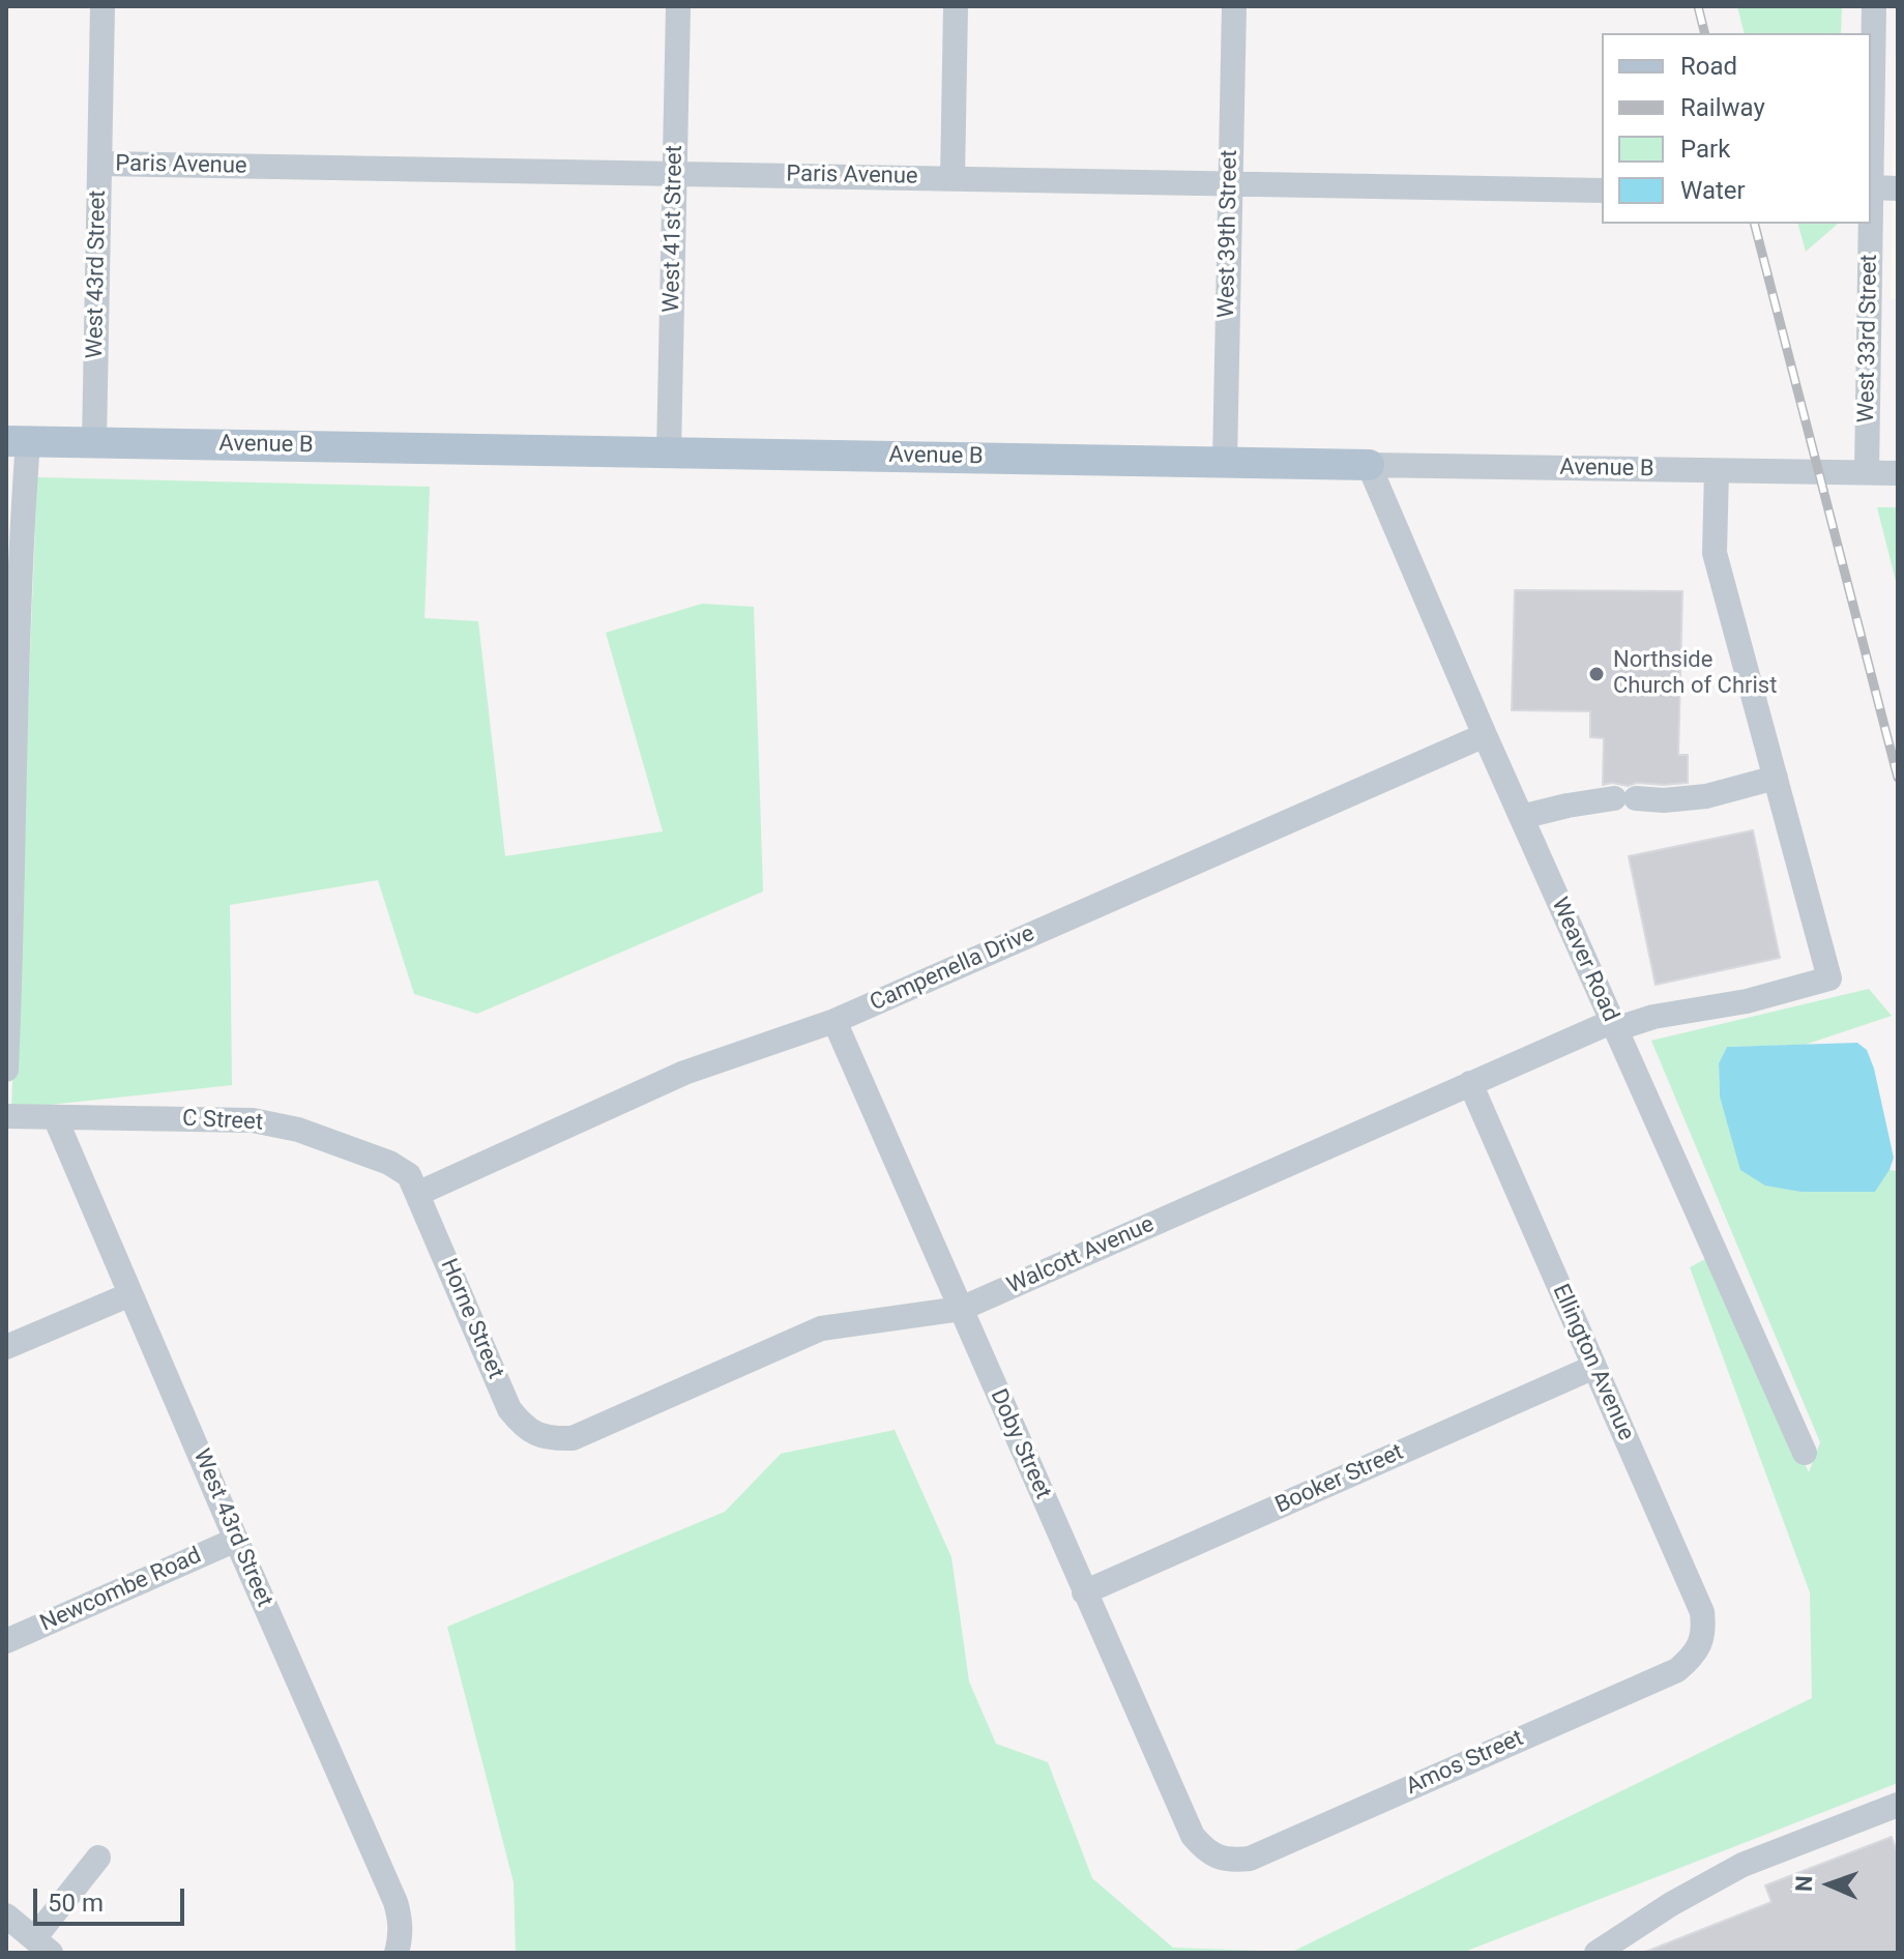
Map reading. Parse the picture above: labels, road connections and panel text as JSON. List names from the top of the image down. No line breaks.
{"streets":{"main road":["Avenue B"],"street":["Paris Avenue","West 41st Street","West 39th Street","West 43rd Street","West 33rd Street","Weaver Road","Campenella Drive","C Street","Walcott Avenue","Horne Street","Ellington Avenue","Doby Street","Booker Street","Newcombe Road","Amos Street"]},"crossings":[["Paris Avenue","West 41st Street"],["Paris Avenue","West 39th Street"],["Paris Avenue","West 43rd Street"],["West 41st Street","Avenue B"],["West 39th Street","Avenue B"],["West 43rd Street","Avenue B"],["West 43rd Street","C Street"],["West 43rd Street","Newcombe Road"],["West 33rd Street","Avenue B"],["Avenue B","Weaver Road"],["Weaver Road","Campenella Drive"],["Weaver Road","Walcott Avenue"],["Campenella Drive","C Street"],["Campenella Drive","Horne Street"],["Campenella Drive","Doby Street"],["C Street","Horne Street"],["Walcott Avenue","Horne Street"],["Walcott Avenue","Ellington Avenue"],["Walcott Avenue","Doby Street"],["Ellington Avenue","Booker Street"],["Ellington Avenue","Amos Street"],["Doby Street","Booker Street"],["Doby Street","Amos Street"]],"places":["Northside Church of Christ"],"legend":["Road","Railway","Park","Water"],"scale_bar":"50 m","north":"left"}
